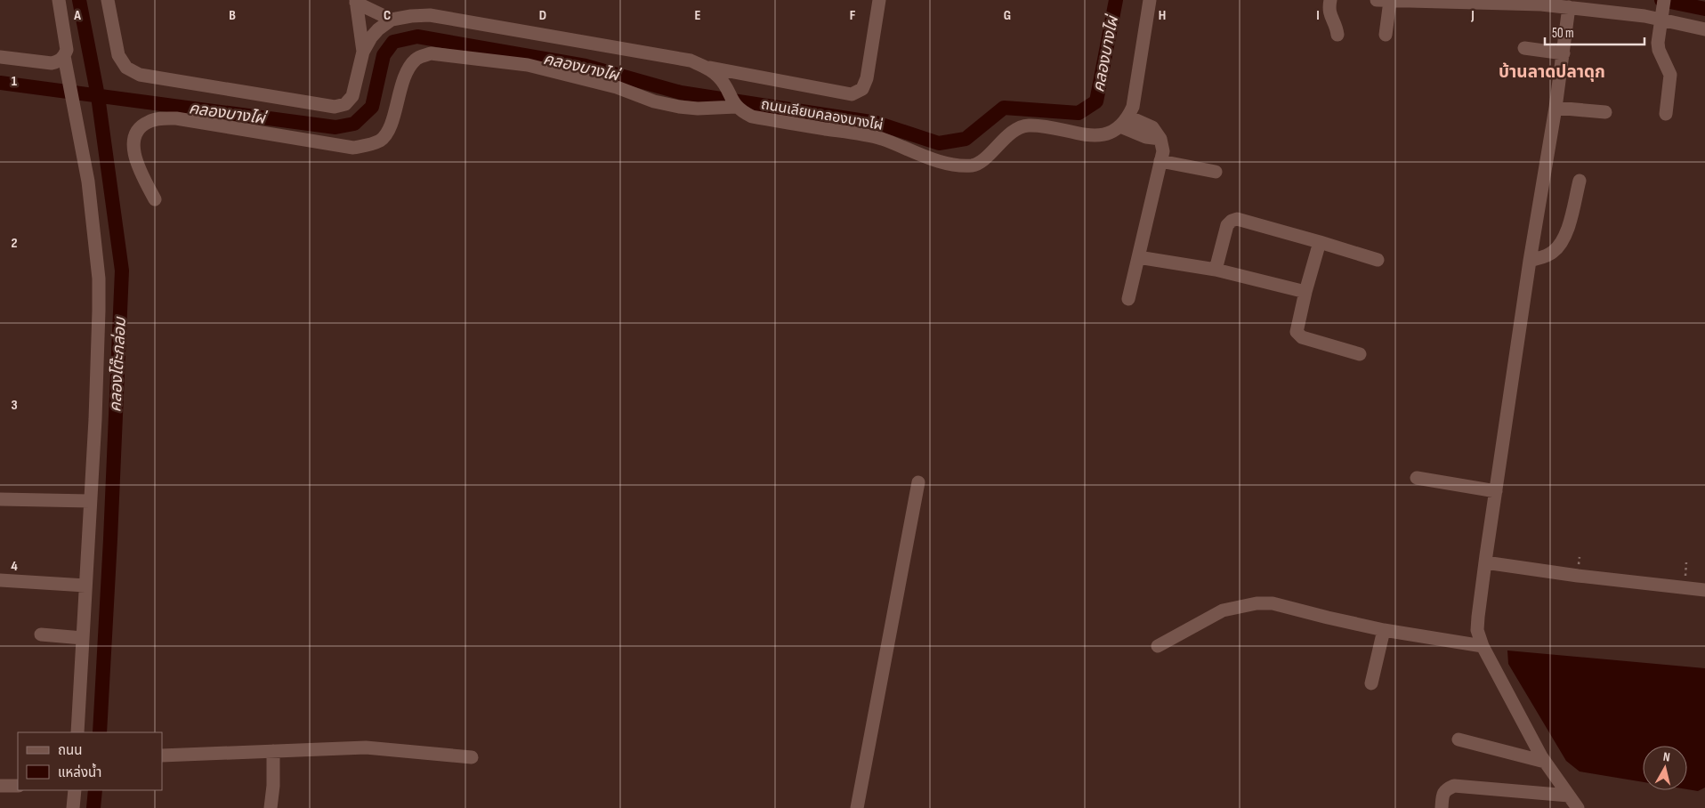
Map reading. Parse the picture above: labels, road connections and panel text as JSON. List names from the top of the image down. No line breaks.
{"streets":{"street":["ถนนเลียบคลองบางไผ่"]},"districts":["บ้านลาดปลาดุก"],"water":["คลองบางไผ่","คลองโต๊ะกล่อม"],"legend":["ถนน","แหล่งน้ำ"],"scale_bar":"50 m","north":"top","grid":{"columns":["A","B","C","D","E","F","G","H","I","J"],"rows":["1","2","3","4"]}}
